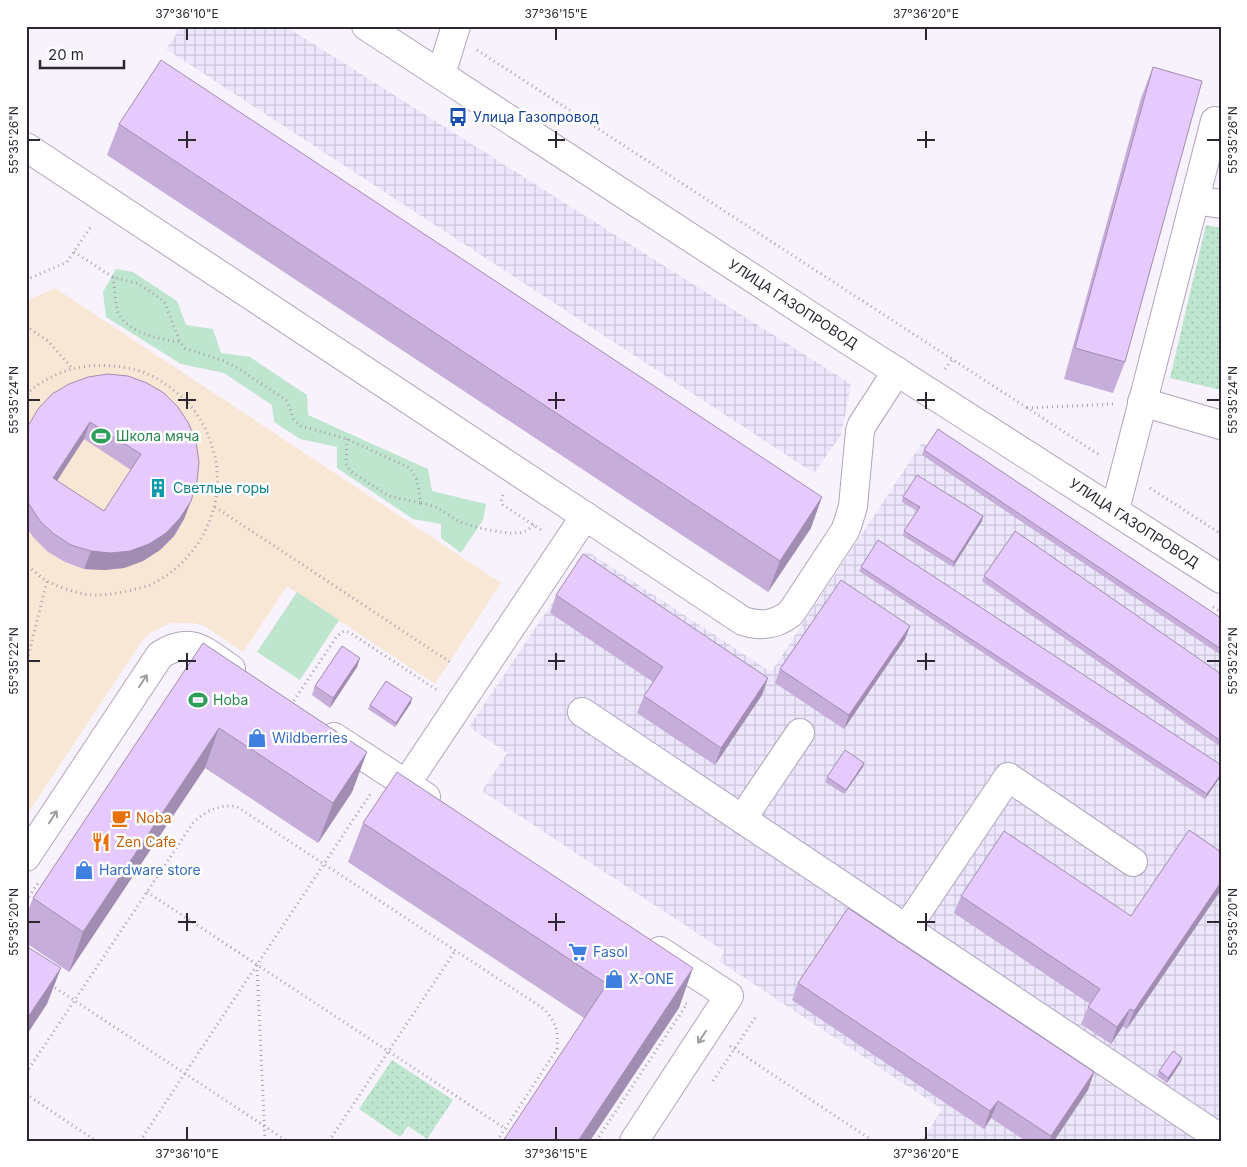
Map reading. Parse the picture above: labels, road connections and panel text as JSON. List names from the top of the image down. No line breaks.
{"streets":{"street":["УЛИЦА ГАЗОПРОВОД"]},"places":{"bus stop":["Улица Газопровод"],"sports":["Школа мяча","Hoba"],"building":["Светлые горы"],"shop":["Wildberries","Hardware store","X-ONE"],"cafe":["Noba"],"restaurant":["Zen Cafe"],"supermarket":["Fasol"]},"scale_bar":"20 m","coordinates":["37°36'10\"E","37°36'15\"E","37°36'20\"E","55°35'26\"N","55°35'24\"N","55°35'22\"N","55°35'20\"N"]}
